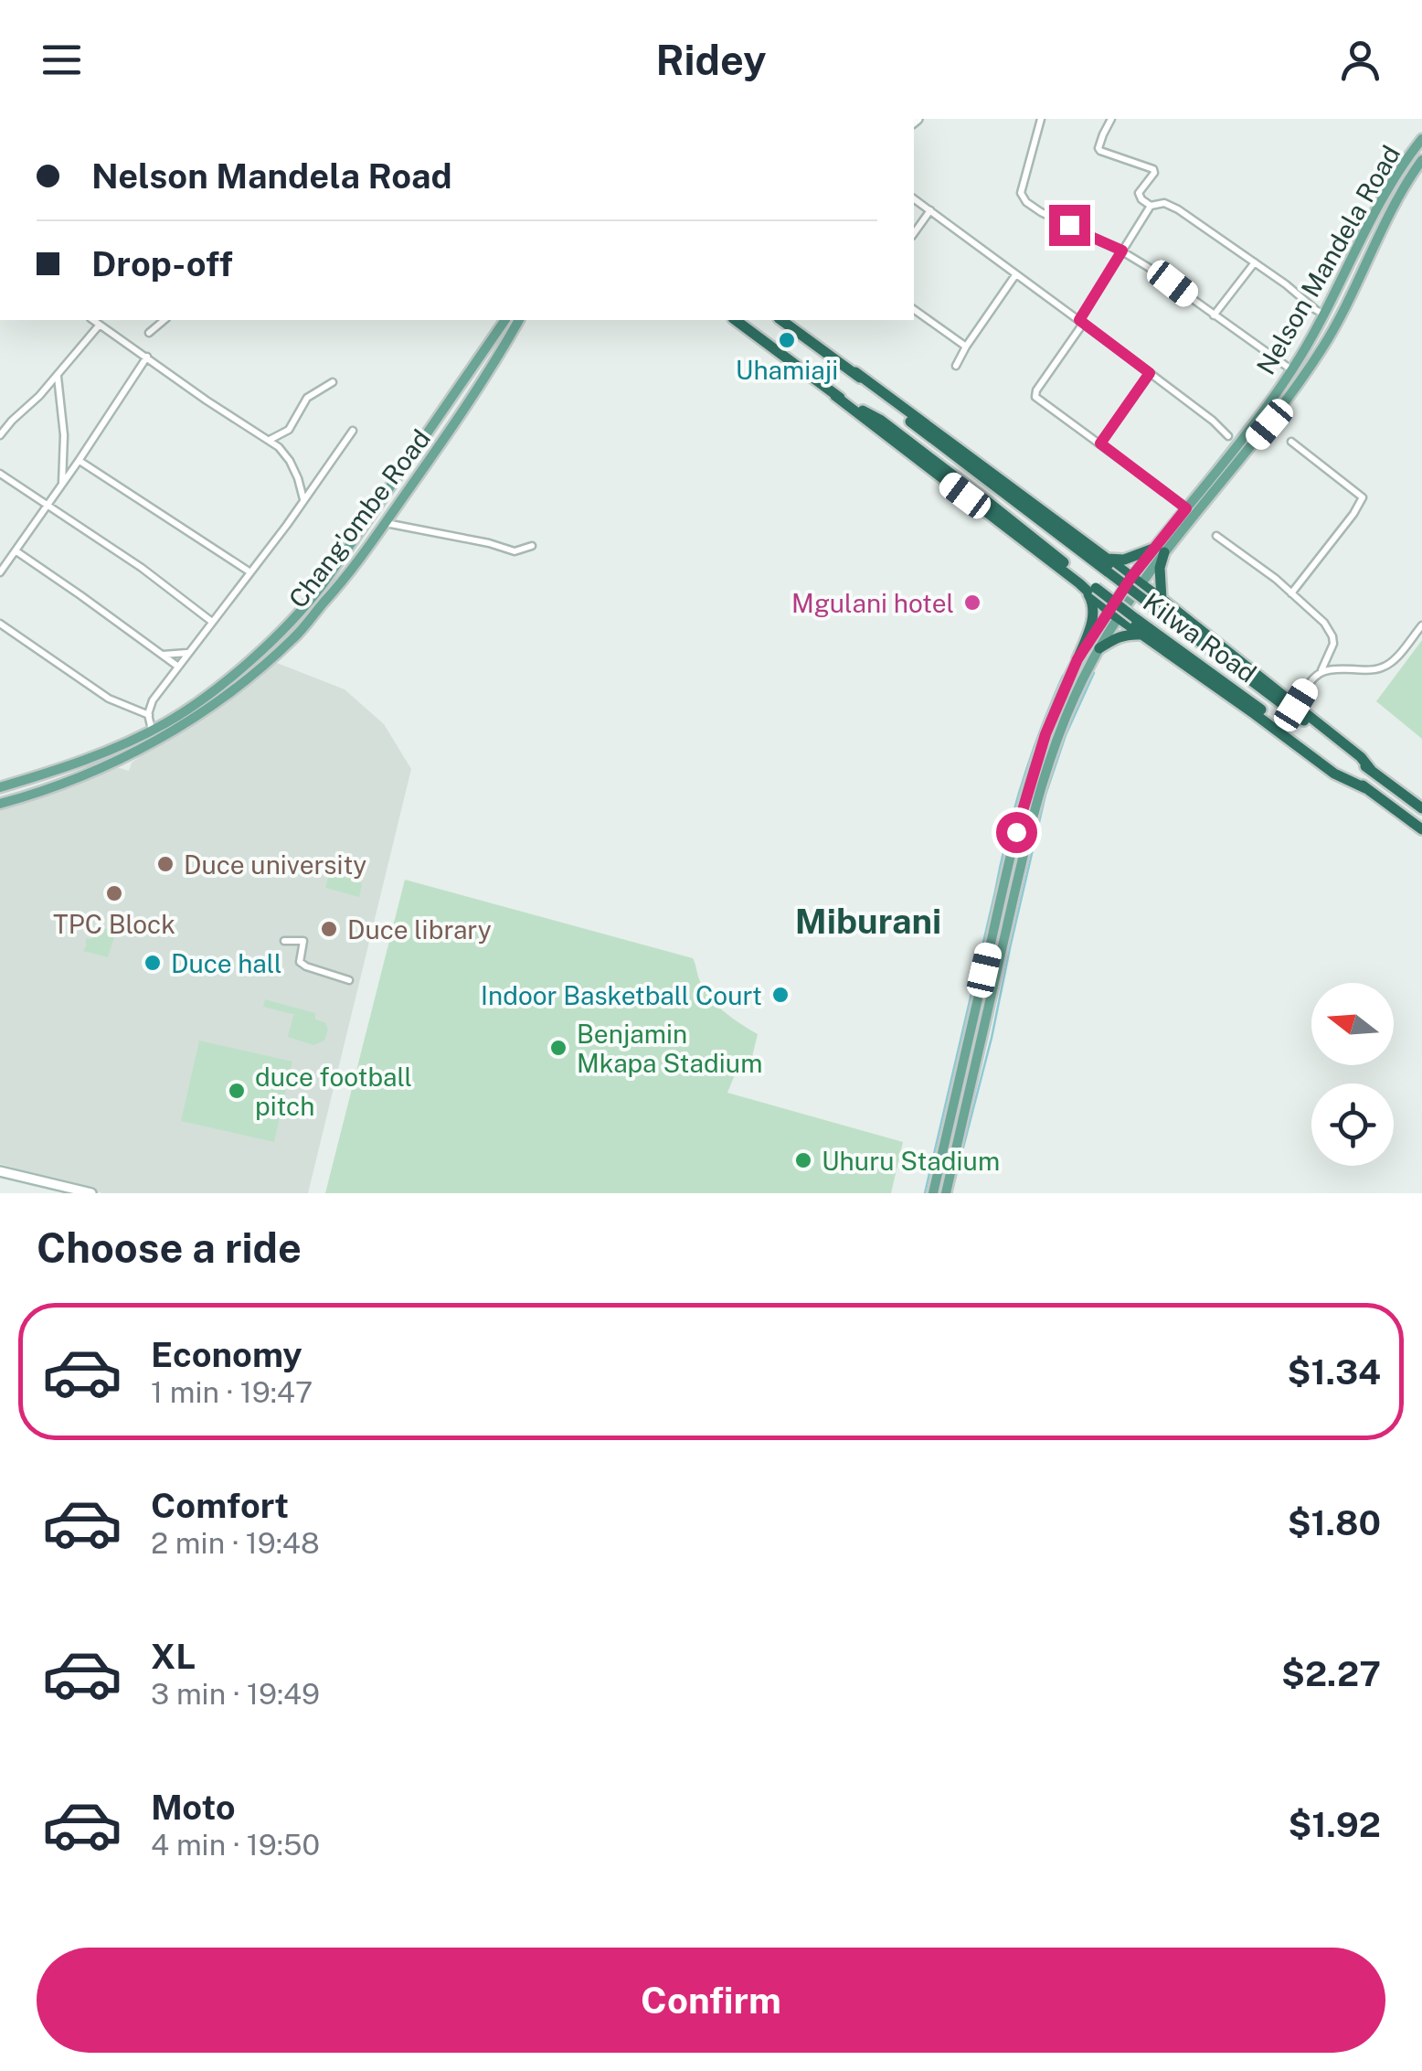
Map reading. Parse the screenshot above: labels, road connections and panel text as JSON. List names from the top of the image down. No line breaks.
{"streets":{"highway":["Kilwa Road"],"main road":["Nelson Mandela Road","Chang'ombe Road"]},"districts":["Miburani"],"places":["Uhamiaji","Mgulani hotel","Duce university","TPC Block","Duce library","Duce hall","Indoor Basketball Court","Benjamin Mkapa Stadium","duce football pitch","Uhuru Stadium"],"north":"left","page":{"header":"Ridey","banner":["Nelson Mandela Road","Drop-off"],"heading":"Choose a ride","list":[{"name":"Economy","note":"1 min · 19:47","value":"$1.34"},{"name":"Comfort","note":"2 min · 19:48","value":"$1.80"},{"name":"XL","note":"3 min · 19:49","value":"$2.27"},{"name":"Moto","note":"4 min · 19:50","value":"$1.92"}],"buttons":"Confirm"}}
